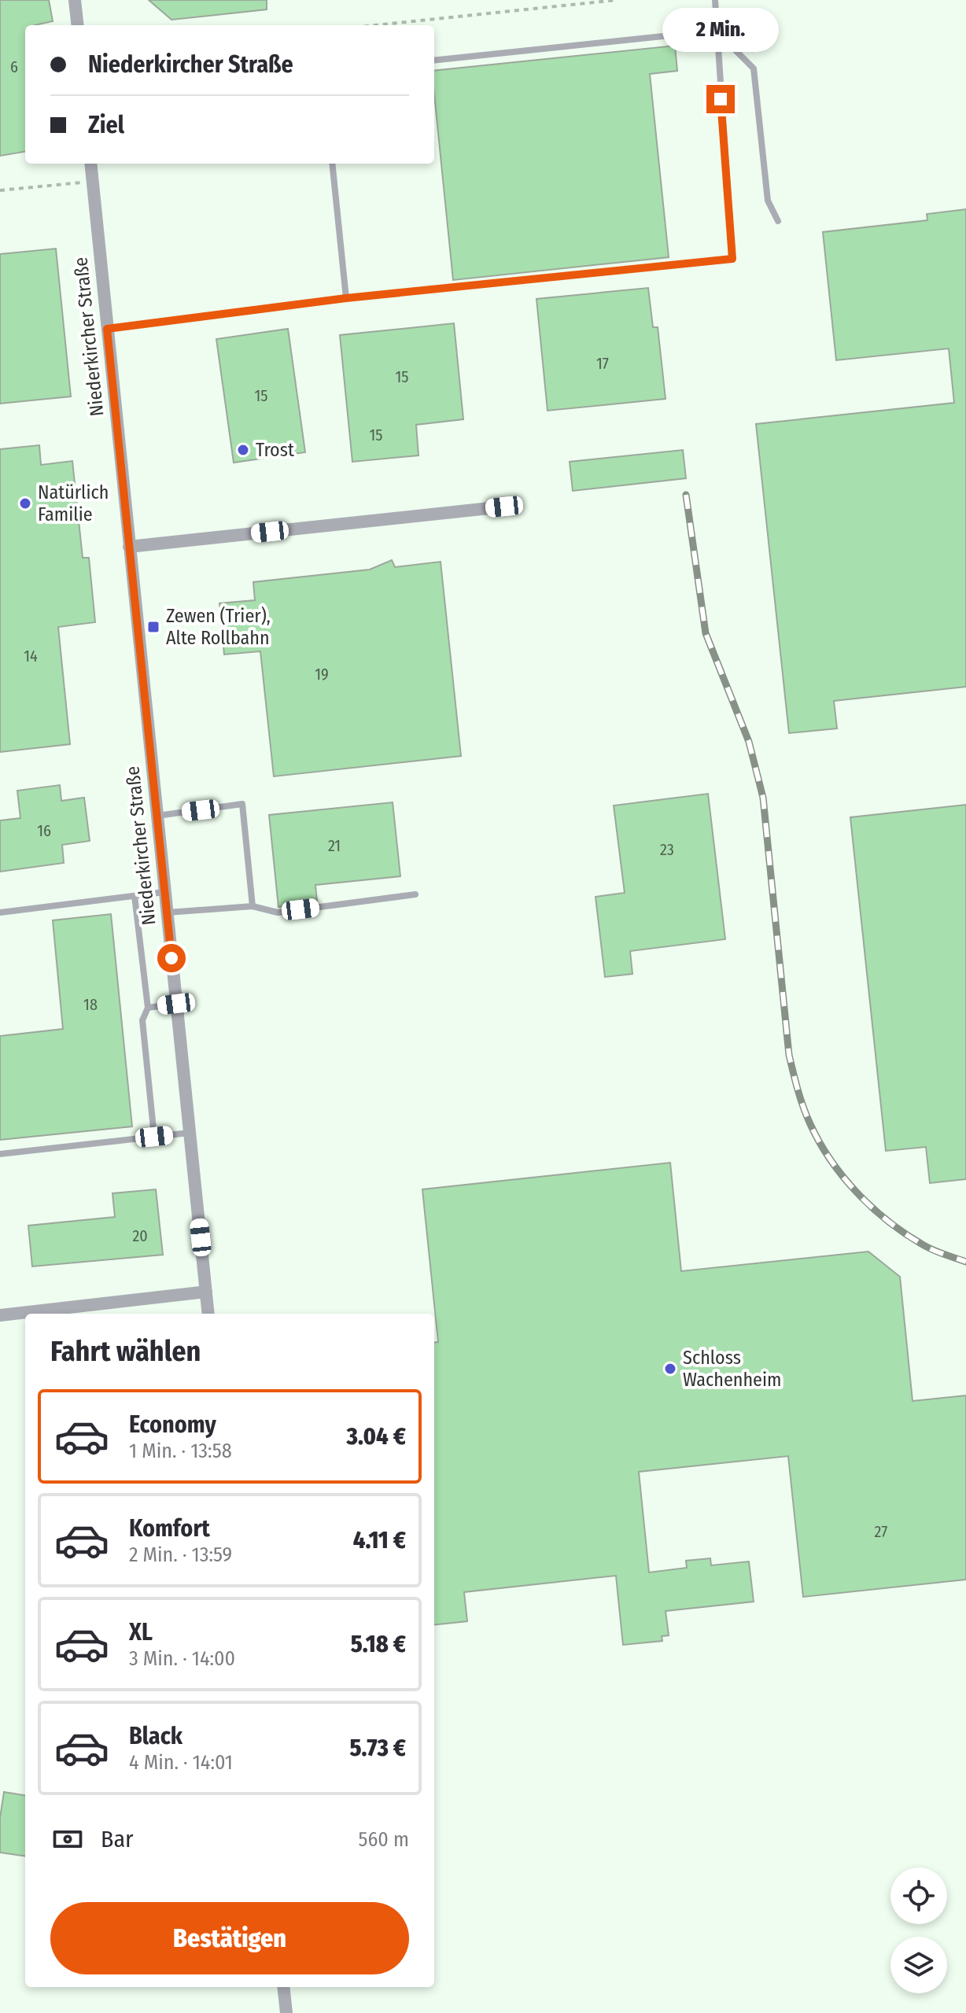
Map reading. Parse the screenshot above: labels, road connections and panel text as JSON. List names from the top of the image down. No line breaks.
{"streets":{"street":["Niederkircher Straße"]},"places":{"other":["Trost","Natürlich Familie","Schloss Wachenheim"],"transit":["Zewen (Trier), Alte Rollbahn"]},"house_numbers":["6","17","15","15","15","14","19","16","21","23","18","20","27"],"page":{"bubble":"2 Min.","banner":["Niederkircher Straße","Ziel"],"heading":"Fahrt wählen","list":[{"name":"Economy","note":"1 Min. · 13:58","value":"3.04 €"},{"name":"Komfort","note":"2 Min. · 13:59","value":"4.11 €"},{"name":"XL","note":"3 Min. · 14:00","value":"5.18 €"},{"name":"Black","note":"4 Min. · 14:01","value":"5.73 €"}],"pay":["Bar","560 m"],"buttons":"Bestätigen"}}
